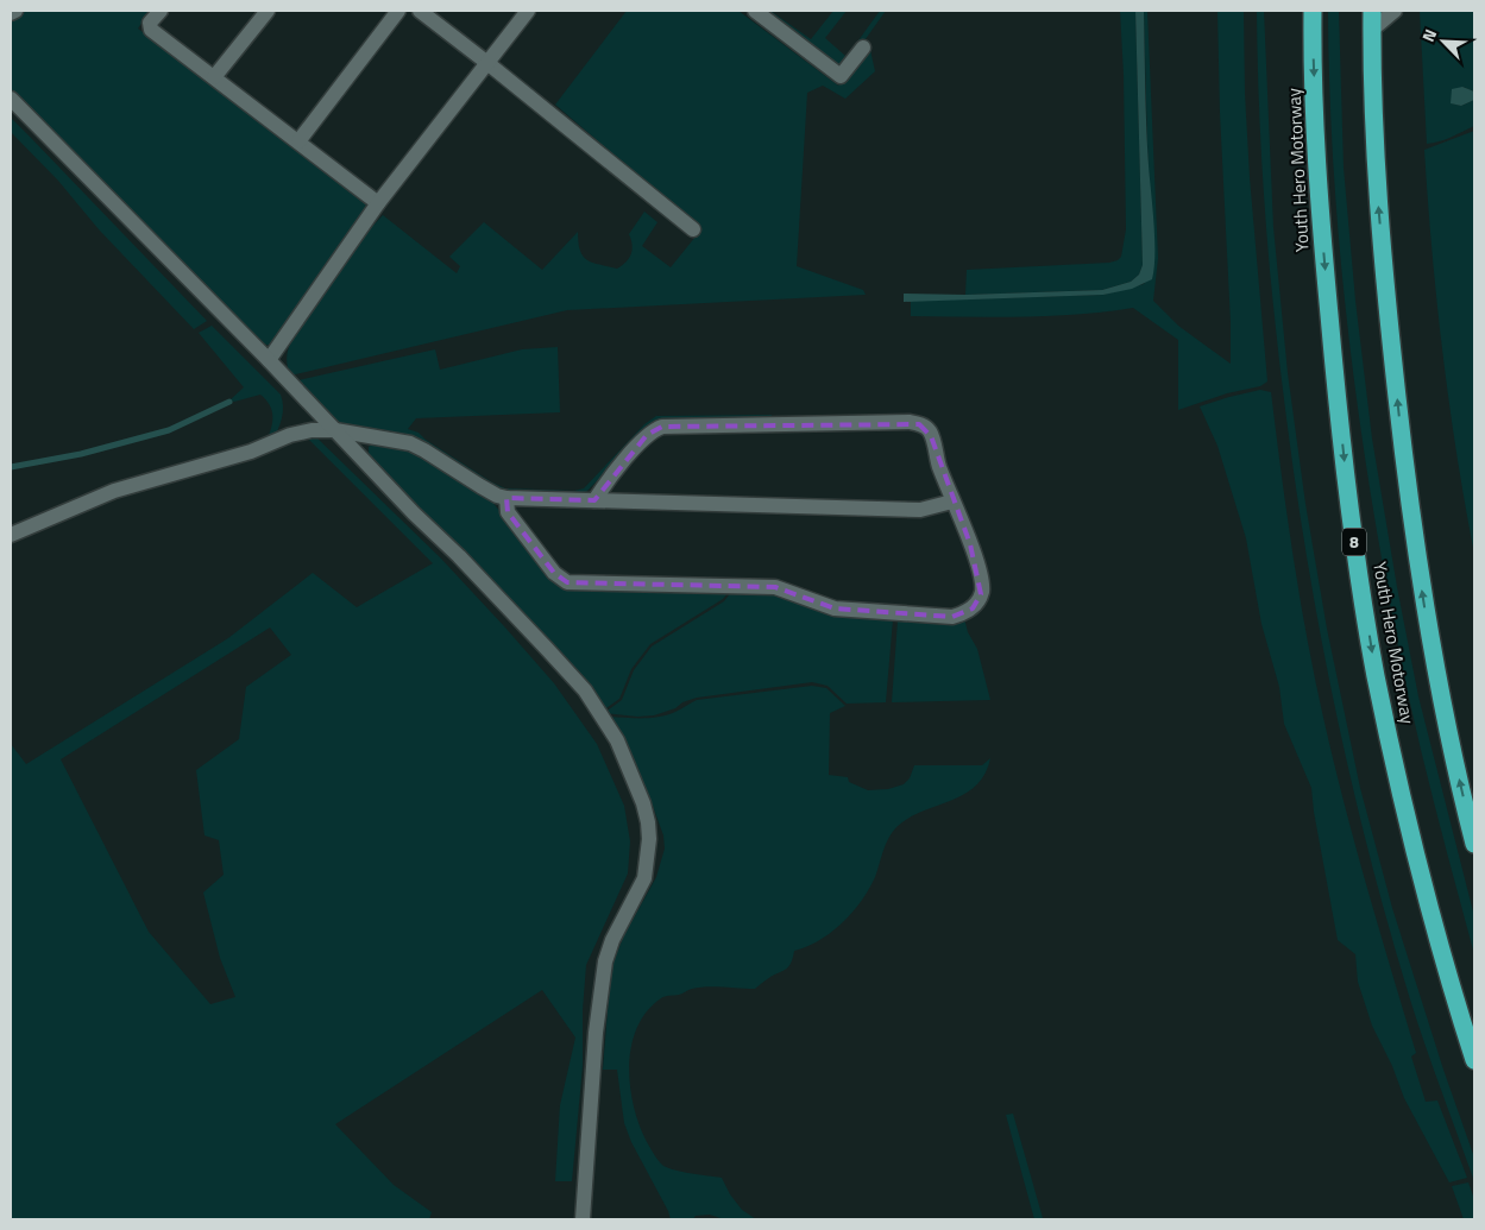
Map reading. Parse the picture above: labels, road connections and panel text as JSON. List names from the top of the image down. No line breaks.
{"streets":{"highway":["Youth Hero Motorway","8"]},"north":"top left"}
